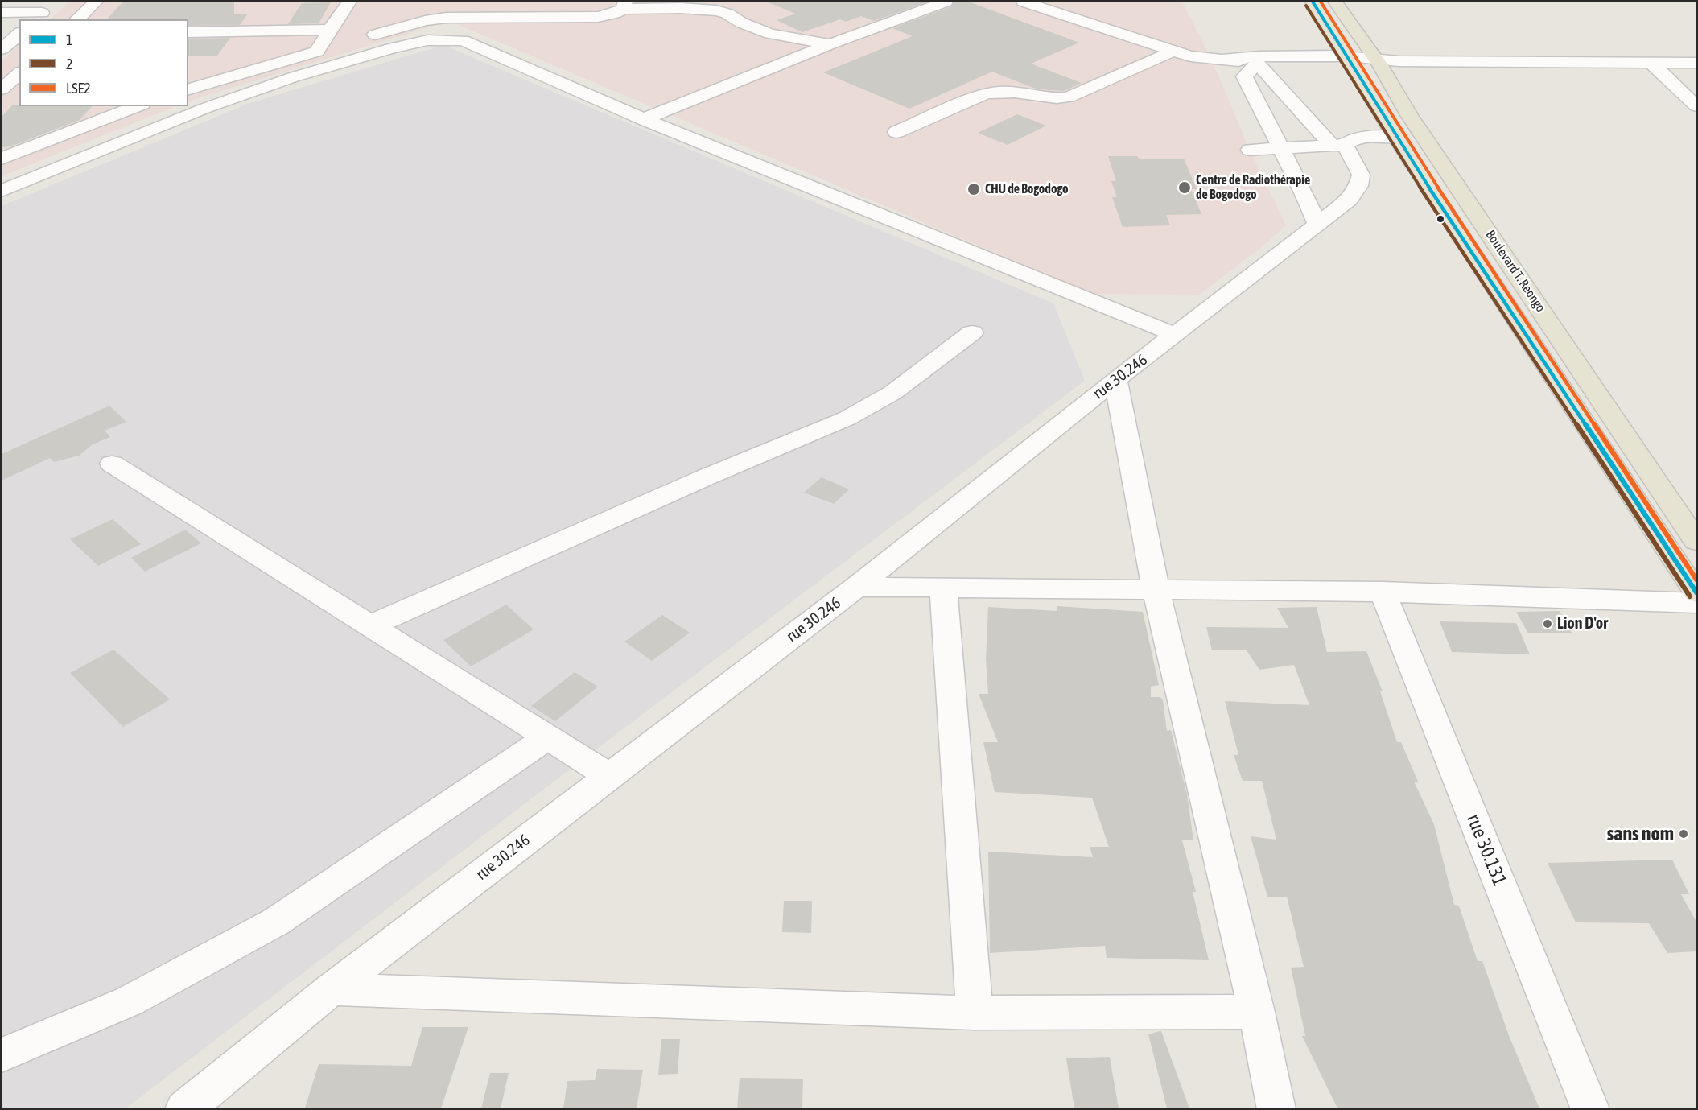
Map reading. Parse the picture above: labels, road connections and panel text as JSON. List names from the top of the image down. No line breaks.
{"streets":{"main road":["Boulevard T. Reongo"],"street":["rue 30.246","rue 30.131"]},"places":["Centre de Radiothérapie de Bogodogo","CHU de Bogodogo","Lion D'or","sans nom"],"lines":["transit line 1","transit line LSE2","transit line 2"],"legend":["1","2","LSE2"]}
